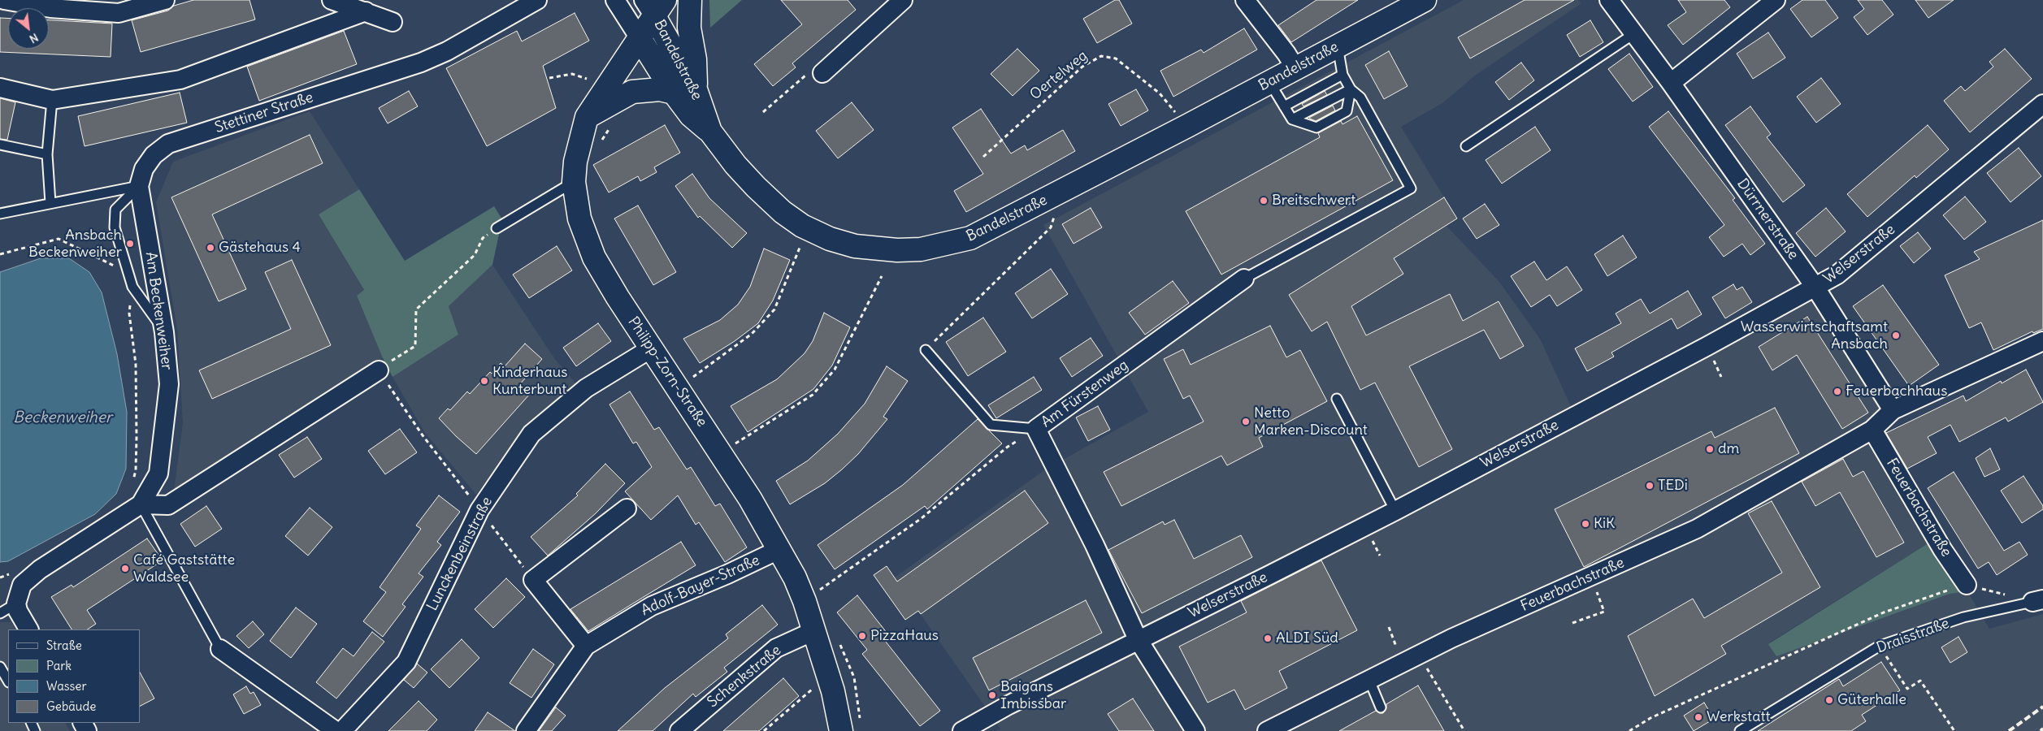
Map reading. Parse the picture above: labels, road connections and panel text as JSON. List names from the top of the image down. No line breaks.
{"streets":{"street":["Bandelstraße","Stettiner Straße","Dürrnerstraße","Welserstraße","Am Beckenweiher","Philipp-Zorn-Straße","Am Fürstenweg","Feuerbachstraße","Lunckenbeinstraße","Adolf-Bayer-Straße","Schenkstraße"],"lane":["Draisstraße"],"path":["Oertelweg"]},"crossings":[["Bandelstraße","Oertelweg"],["Bandelstraße","Philipp-Zorn-Straße"],["Stettiner Straße","Am Beckenweiher"],["Dürrnerstraße","Welserstraße"],["Dürrnerstraße","Feuerbachstraße"],["Welserstraße","Am Fürstenweg"],["Philipp-Zorn-Straße","Lunckenbeinstraße"],["Philipp-Zorn-Straße","Adolf-Bayer-Straße"],["Philipp-Zorn-Straße","Schenkstraße"]],"water":["Beckenweiher"],"places":["Breitschwert","Ansbach Beckenweiher","Gästehaus 4","Wasserwirtschaftsamt Ansbach","Kinderhaus Kunterbunt","Feuerbachhaus","Netto Marken-Discount","dm","TEDi","KiK","Café Gaststätte Waldsee","PizzaHaus","ALDI Süd","Baigans Imbissbar","Güterhalle","Werkstatt"],"legend":["Straße","Park","Wasser","Gebäude"],"north":"bottom right"}
